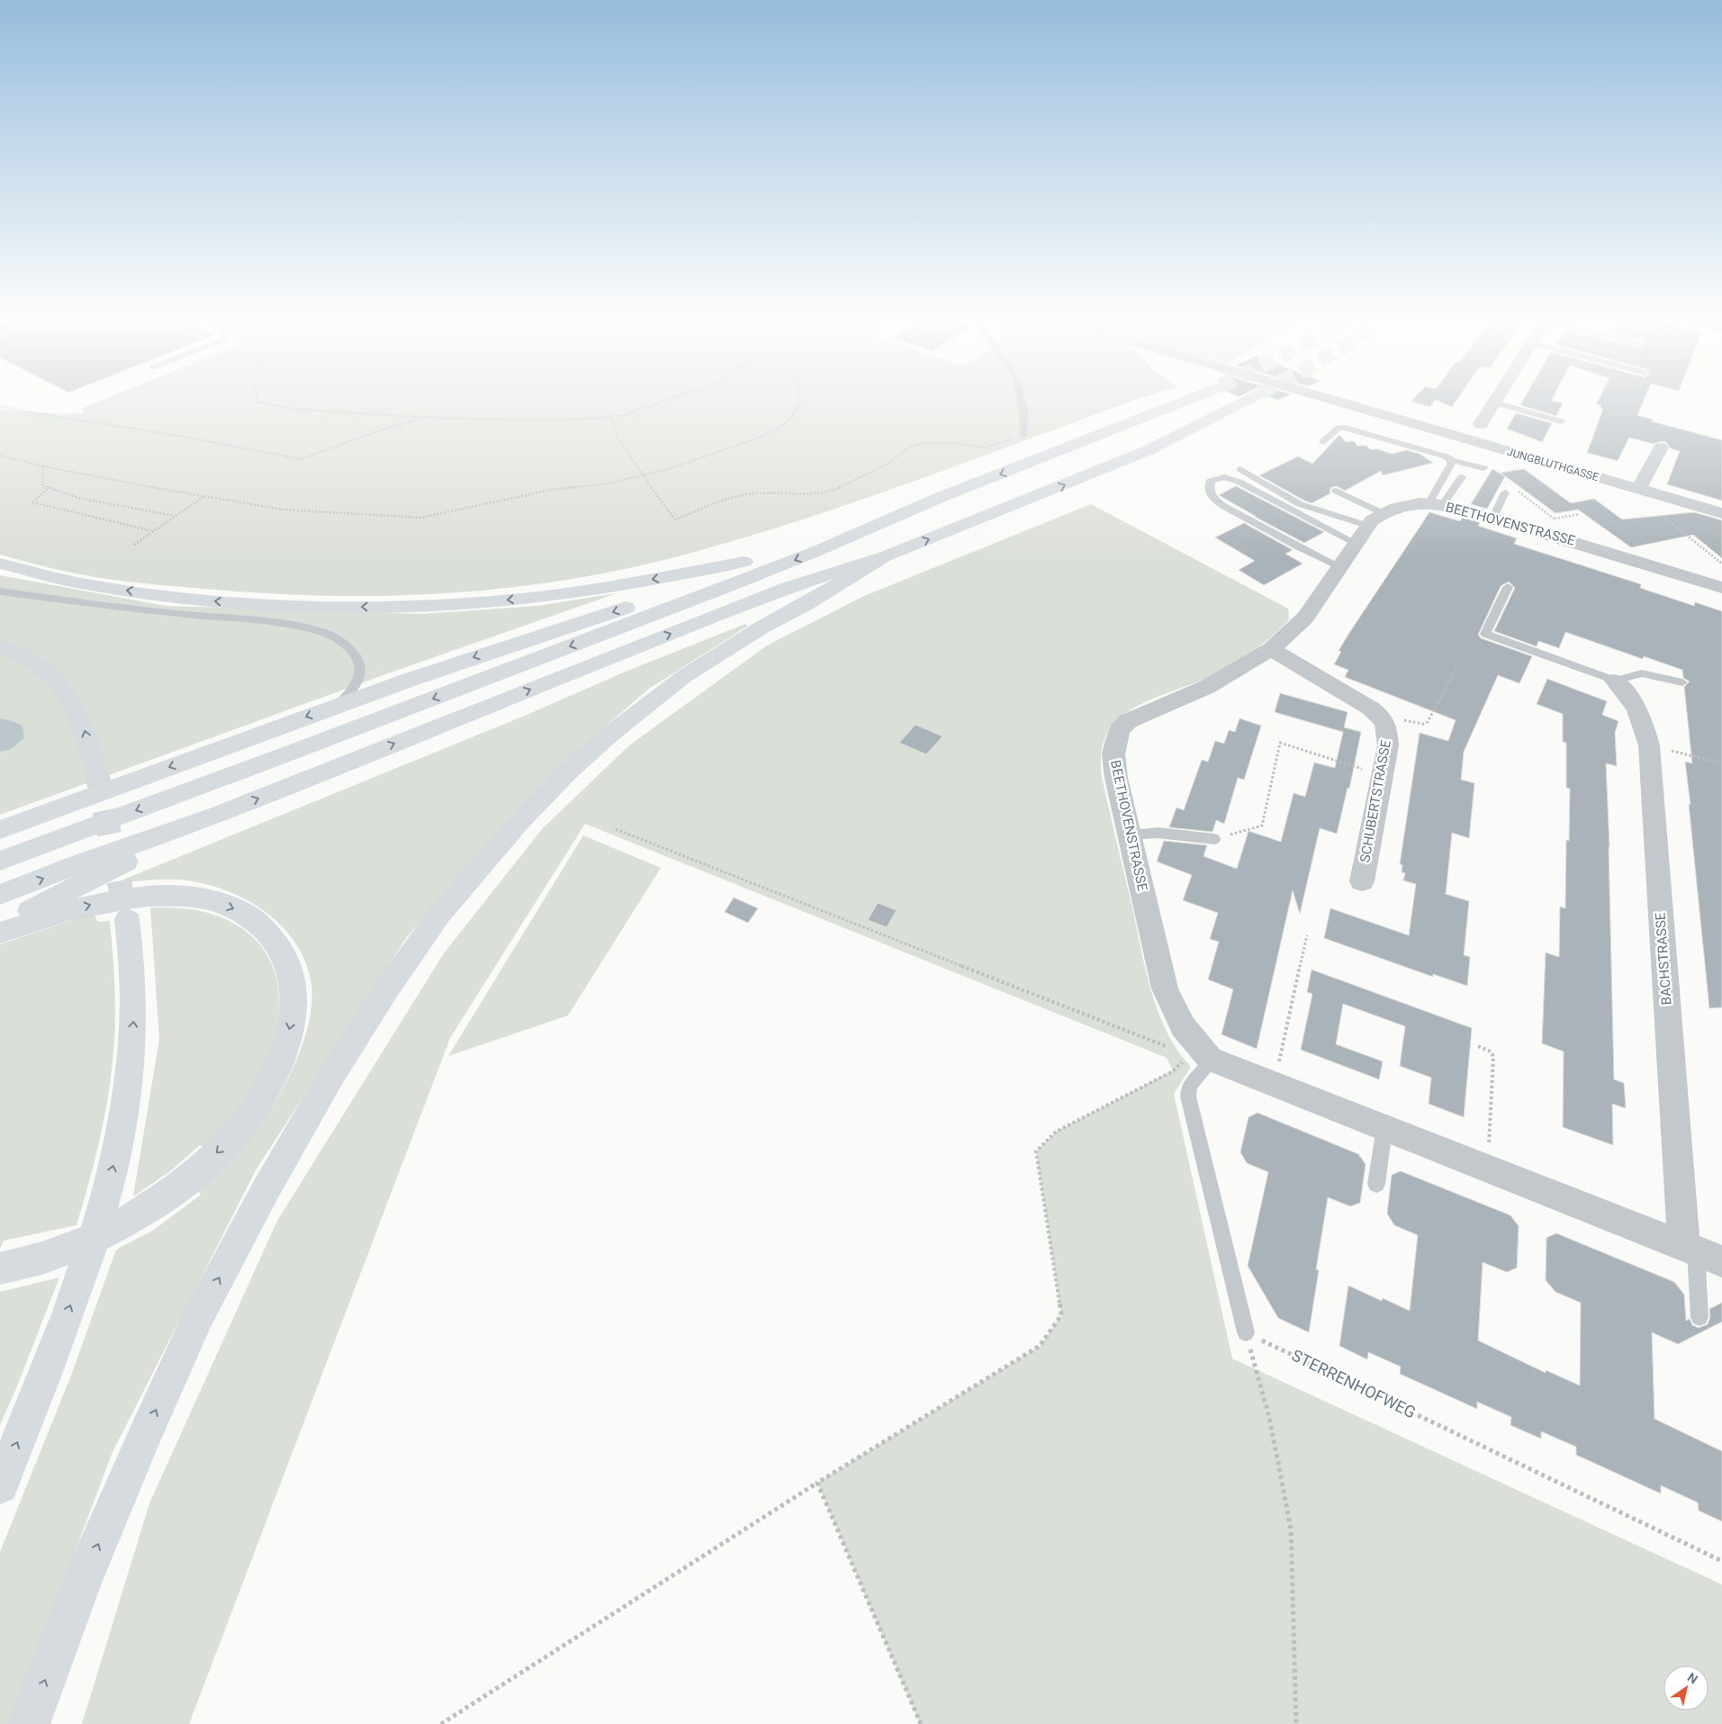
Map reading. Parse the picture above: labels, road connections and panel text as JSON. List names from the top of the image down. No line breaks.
{"streets":{"street":["JUNGBLUTHGASSE","BEETHOVENSTRASSE","SCHUBERTSTRASSE","BACHSTRASSE"],"path":["STERRENHOFWEG"]},"north":"top right"}
